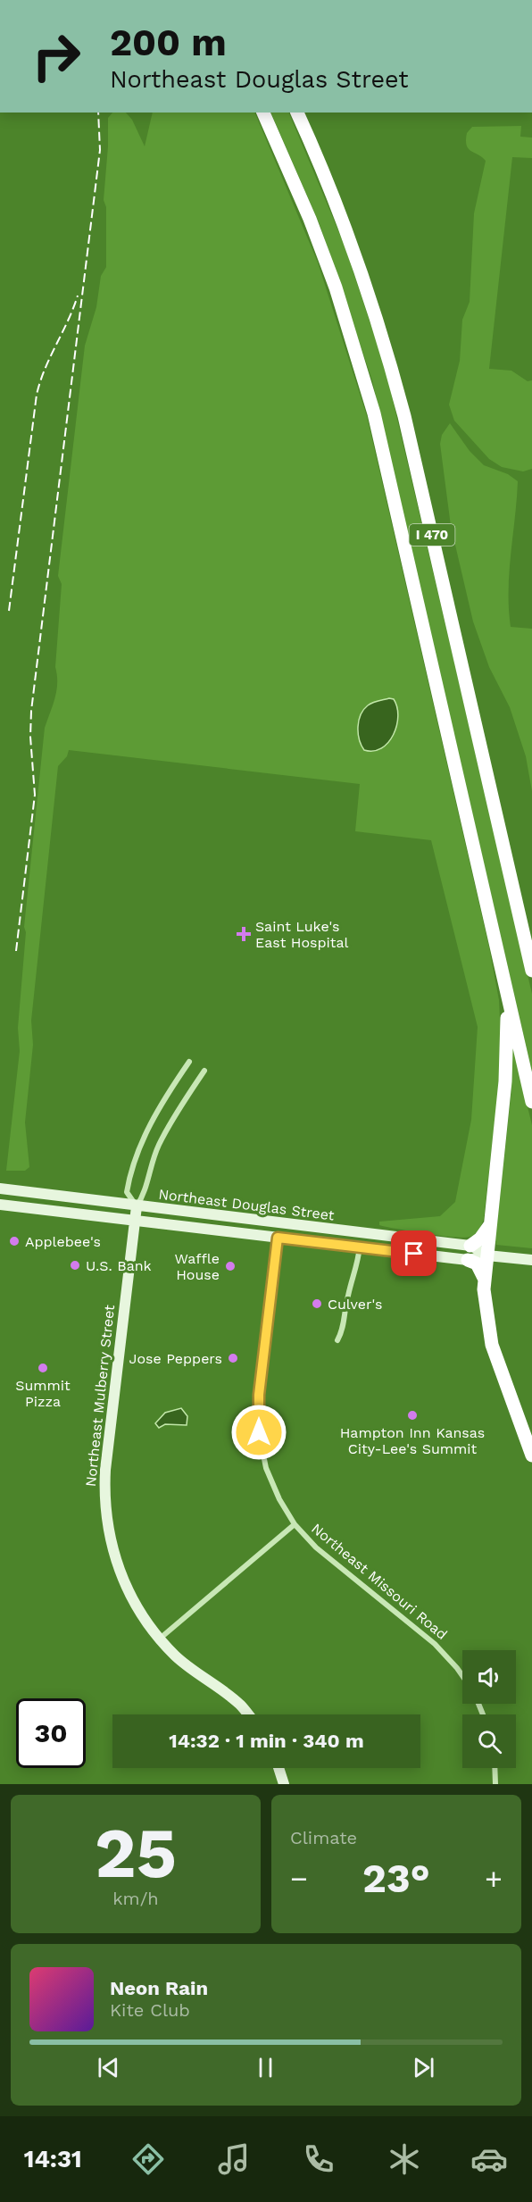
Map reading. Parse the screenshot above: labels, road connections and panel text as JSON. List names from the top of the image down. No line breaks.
{"streets":{"highway":["I 470"],"main road":["Northeast Douglas Street","Northeast Mulberry Street"],"street":["Northeast Missouri Road"]},"crossings":[["Northeast Douglas Street","Northeast Mulberry Street"],["Northeast Douglas Street","Northeast Missouri Road"]],"places":{"health":["Saint Luke's East Hospital"],"other":["Applebee's","U.S. Bank","Waffle House","Culver's","Jose Peppers","Summit Pizza","Hampton Inn Kansas City-Lee's Summit"]},"page":{"turn":["200 m","Northeast Douglas Street"],"limit":"30","trip":"14:32 · 1 min · 340 m","tile":[["25","km/h"],"Climate"],"heat":["−","23°","+"],"song":["Neon Rain","Kite Club"],"tabs":"14:31"}}
